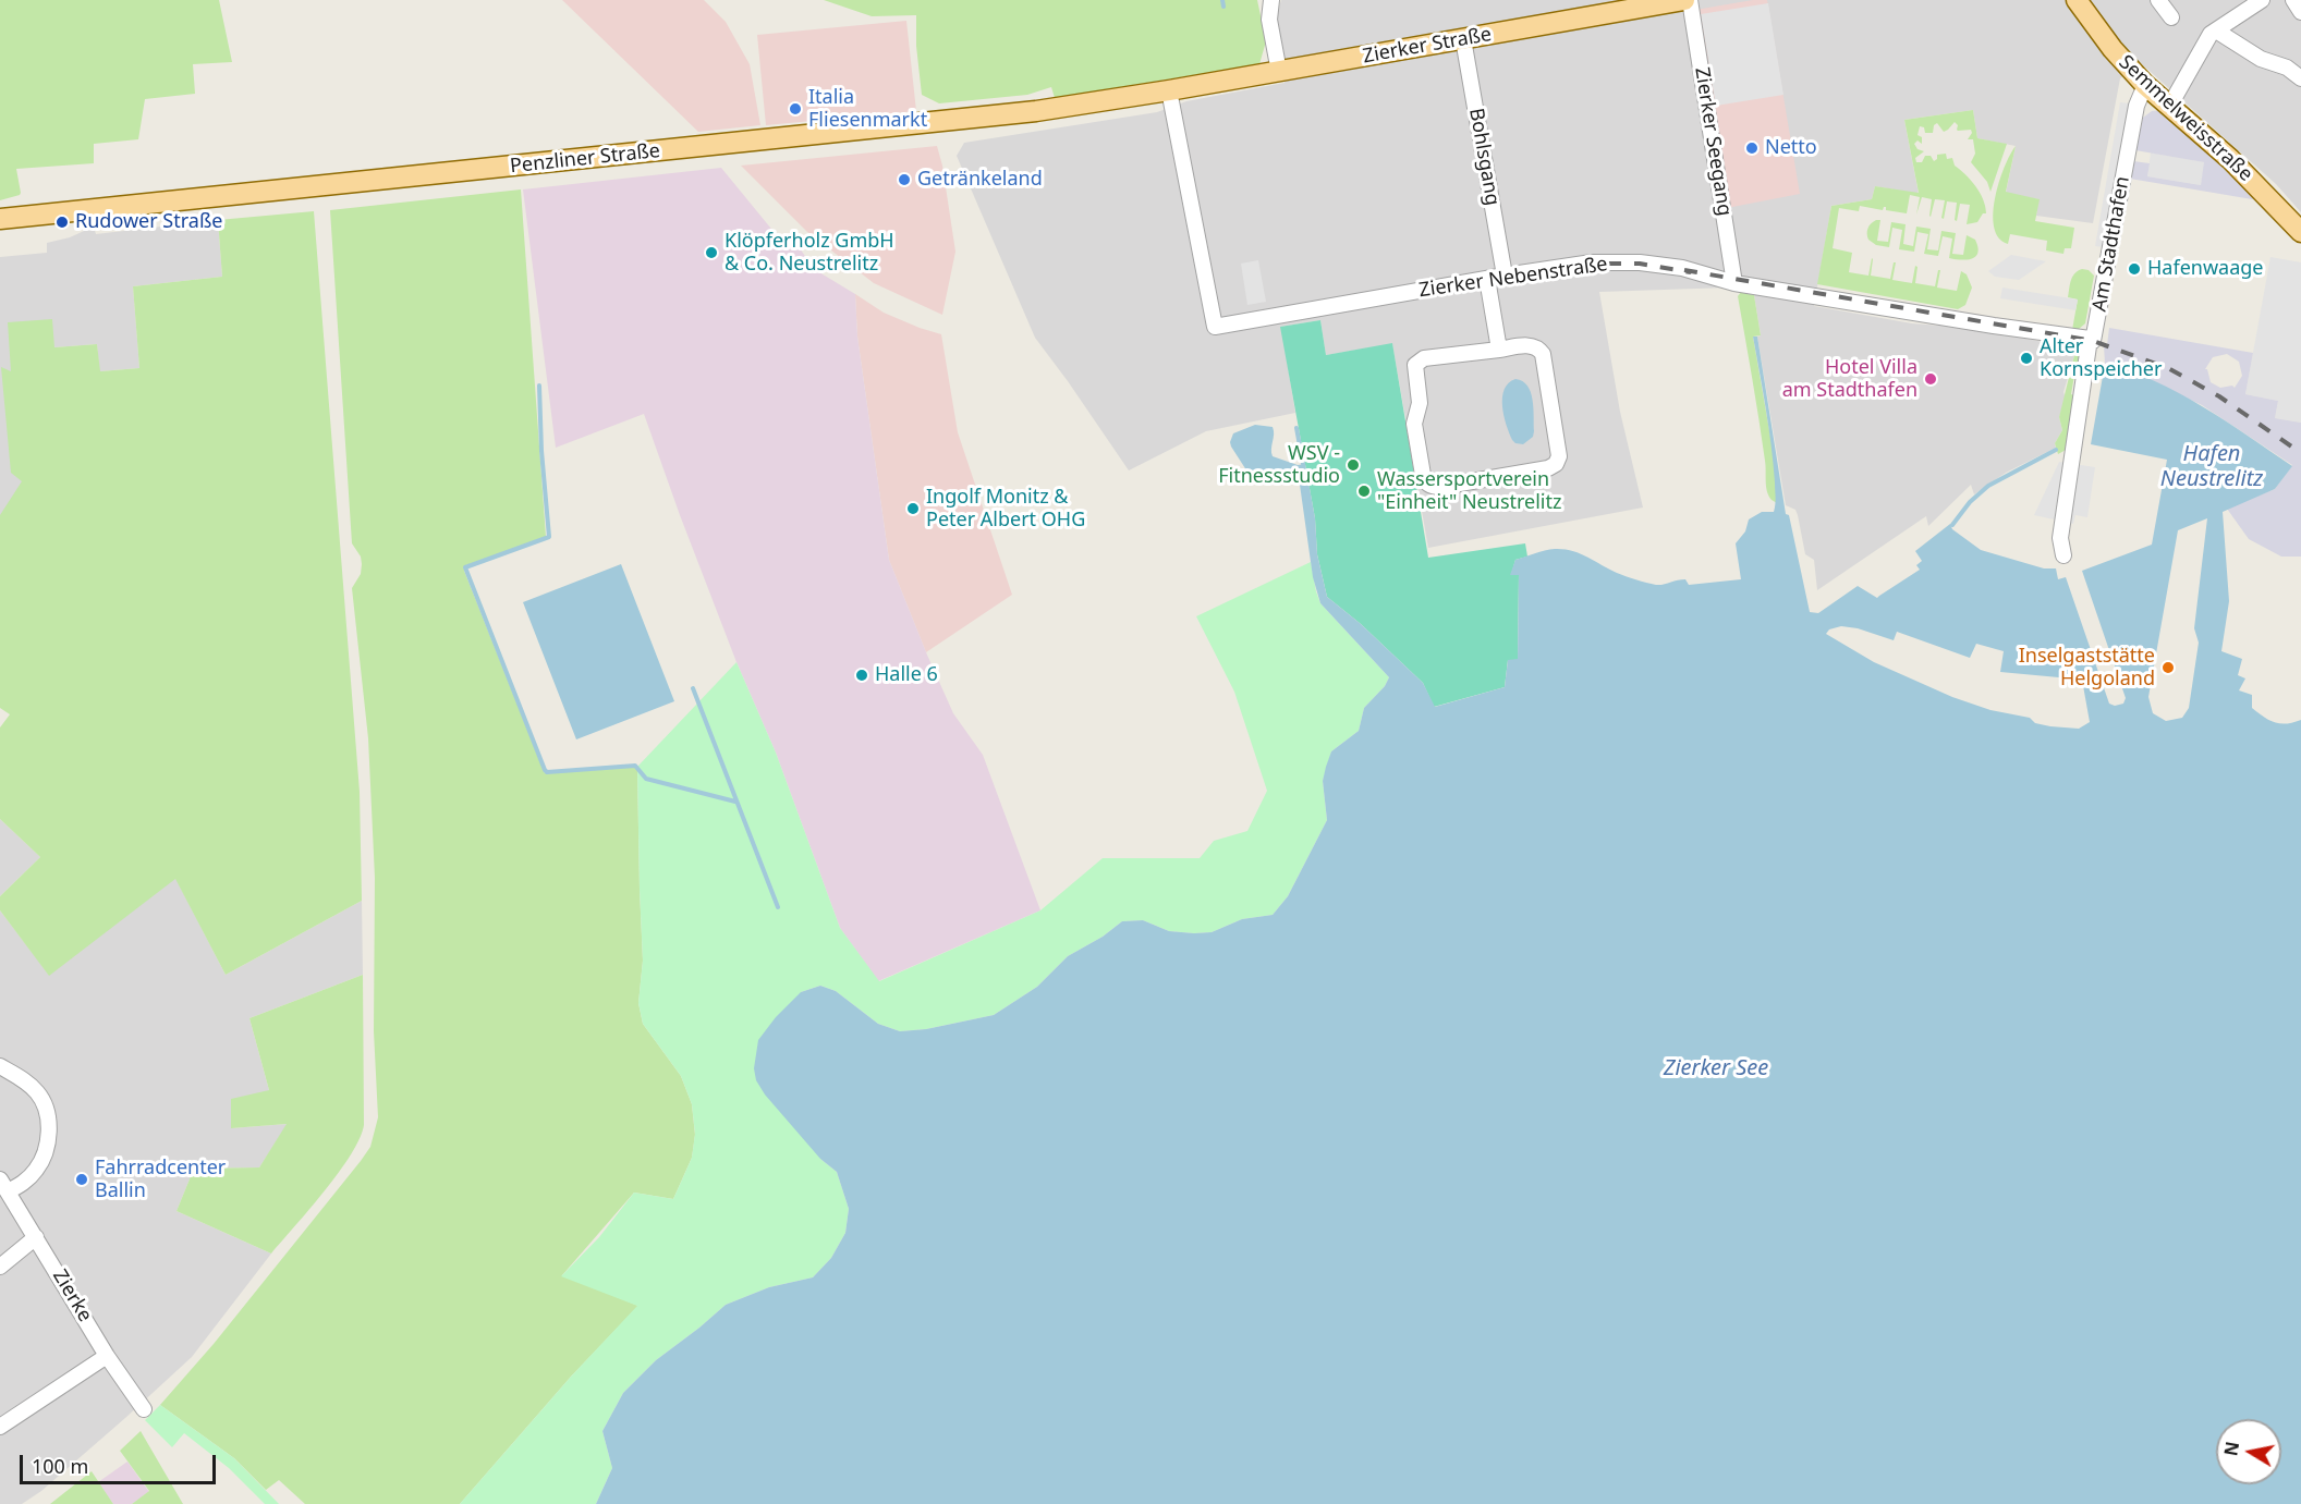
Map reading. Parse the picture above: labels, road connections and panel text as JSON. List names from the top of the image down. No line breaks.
{"streets":{"main road":["Zierker Straße","Semmelweisstraße","Penzliner Straße"],"street":["Zierker Seegang","Bohlsgang","Am Stadthafen","Zierker Nebenstraße","Zierke"]},"crossings":[["Zierker Straße","Bohlsgang"],["Zierker Straße","Penzliner Straße"],["Zierker Straße","Zierker Nebenstraße"],["Semmelweisstraße","Am Stadthafen"],["Zierker Seegang","Zierker Nebenstraße"],["Bohlsgang","Zierker Nebenstraße"],["Penzliner Straße","Zierker Nebenstraße"],["Am Stadthafen","Zierker Nebenstraße"]],"water":["Hafen Neustrelitz","Zierker See"],"places":["Italia Fliesenmarkt","Netto","Getränkeland","Rudower Straße","Klöpferholz GmbH & Co. Neustrelitz","Hafenwaage","Alter Kornspeicher","Hotel Villa am Stadthafen","WSV - Fitnessstudio","Wassersportverein \"Einheit\" Neustrelitz","Ingolf Monitz & Peter Albert OHG","Inselgaststätte Helgoland","Halle 6","Fahrradcenter Ballin"],"scale_bar":"100 m","north":"left"}
